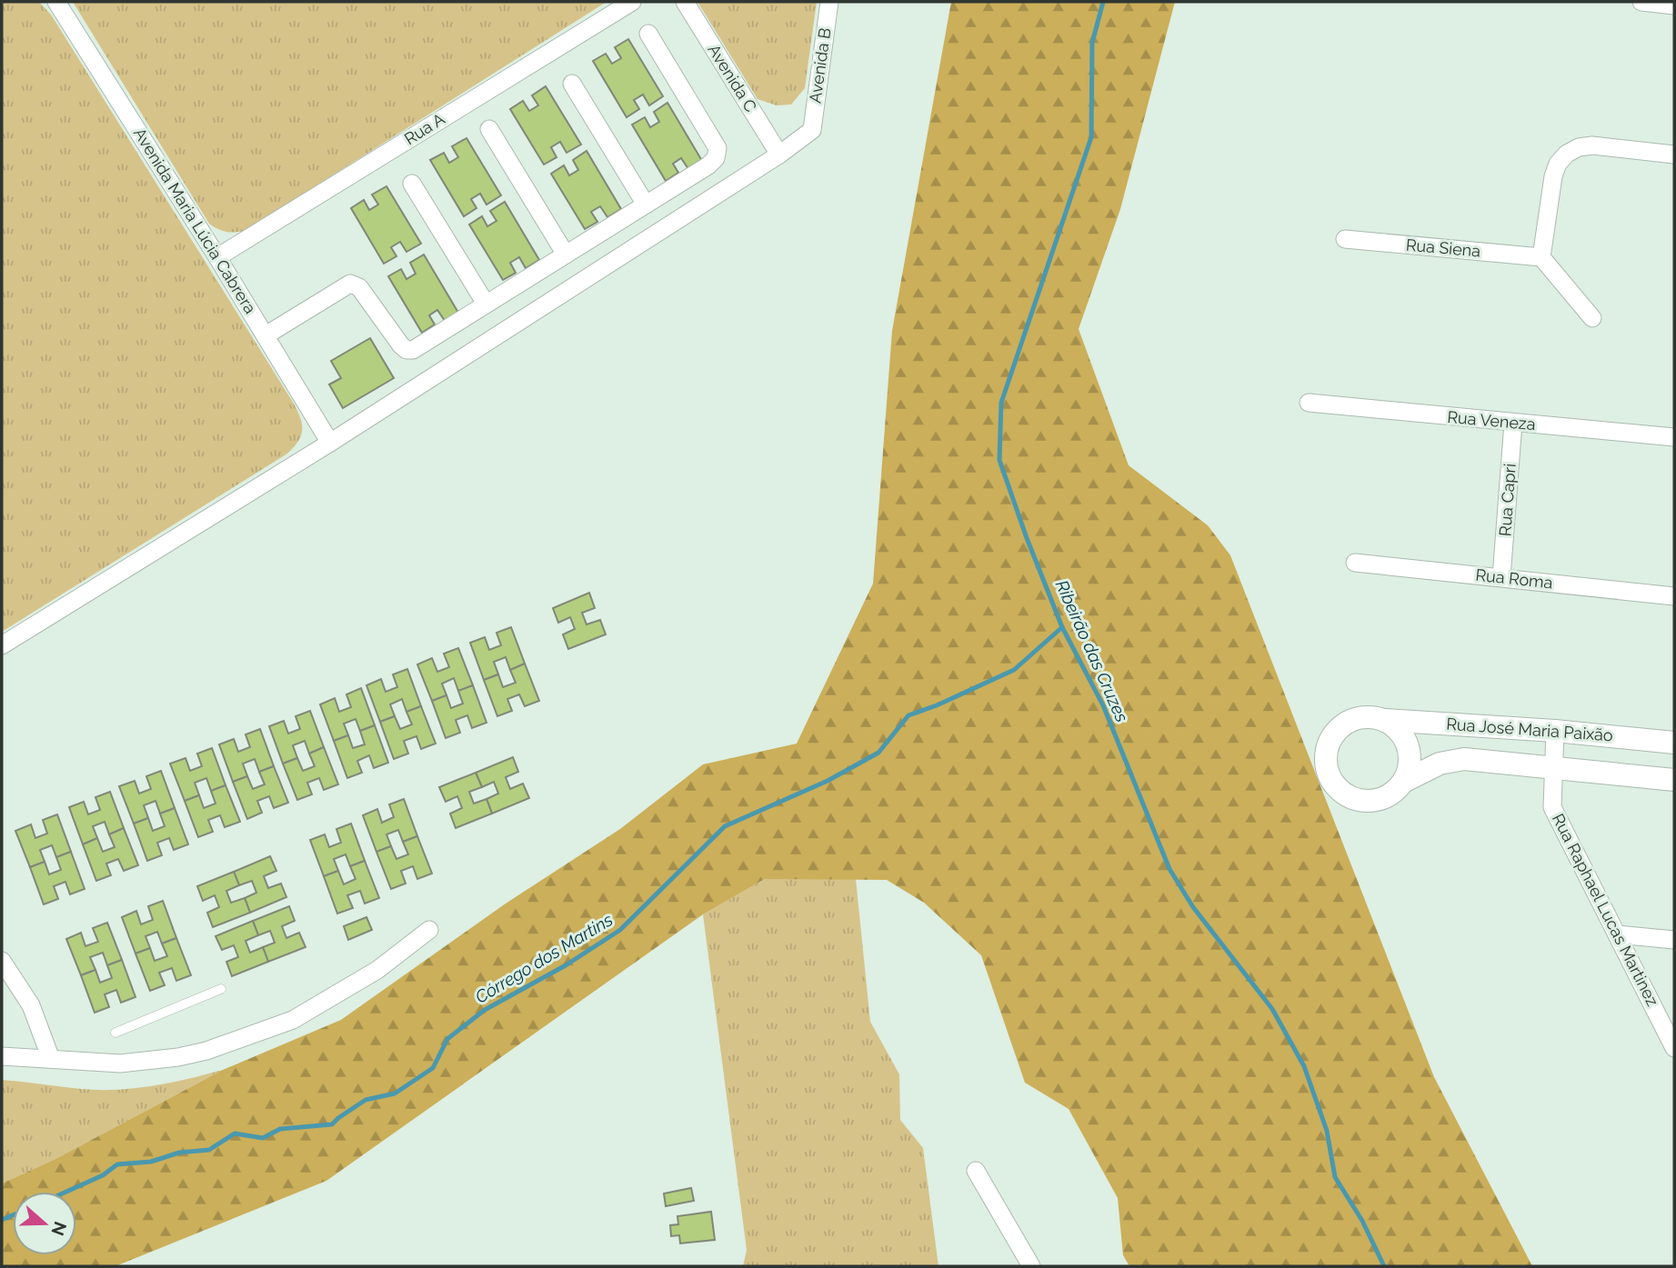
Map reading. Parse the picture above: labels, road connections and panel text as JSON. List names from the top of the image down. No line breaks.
{"streets":{"street":["Avenida B","Avenida C","Rua A","Avenida Maria Lúcia Cabrera","Rua Siena","Rua Veneza","Rua Capri","Rua Roma","Rua José Maria Paixão","Rua Raphael Lucas Martinez"]},"crossings":[["Avenida B","Avenida C"],["Rua A","Avenida Maria Lúcia Cabrera"],["Rua Veneza","Rua Capri"],["Rua Capri","Rua Roma"],["Rua José Maria Paixão","Rua Raphael Lucas Martinez"]],"water":["Ribeirão das Cruzes","Córrego dos Martins"],"north":"right"}
